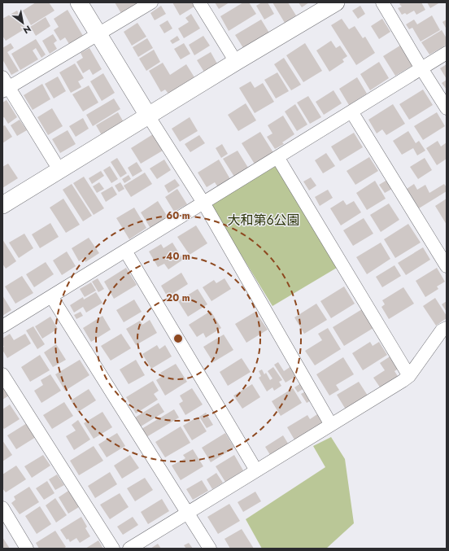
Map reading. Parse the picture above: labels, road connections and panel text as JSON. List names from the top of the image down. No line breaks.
{"parks":["大和第6公園"],"north":"bottom right","rings":["60 m","40 m","20 m"]}
